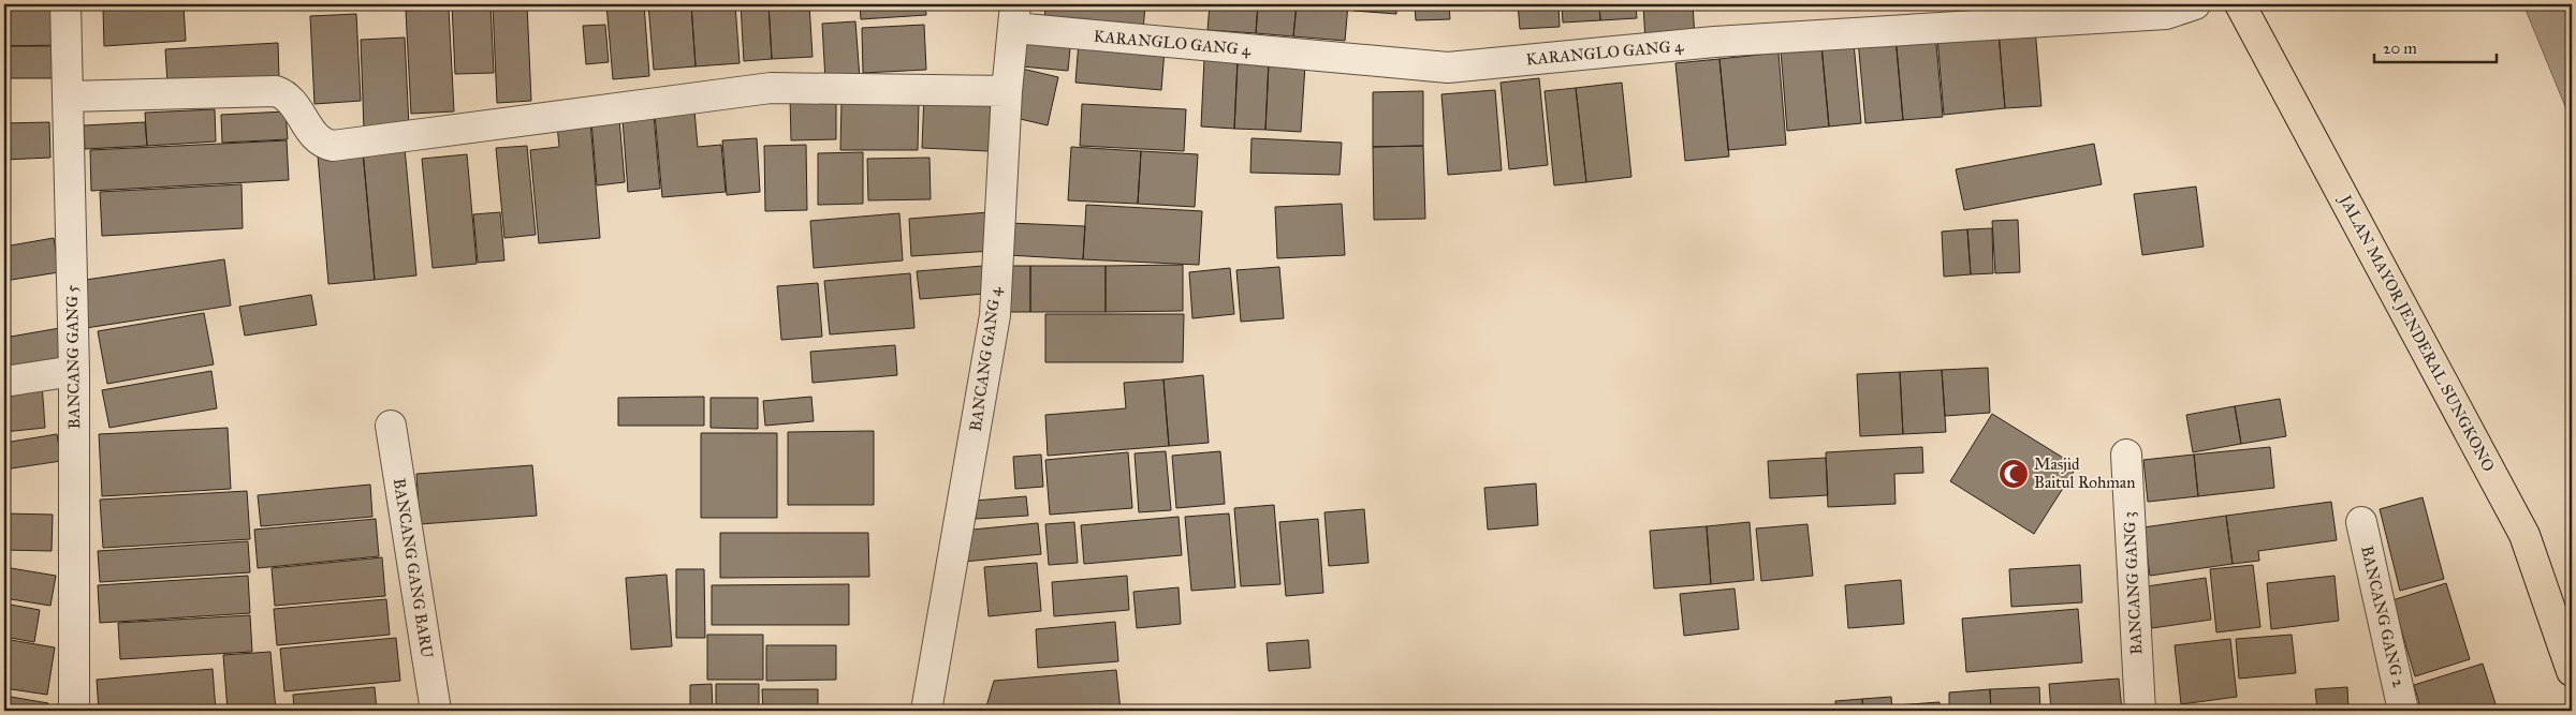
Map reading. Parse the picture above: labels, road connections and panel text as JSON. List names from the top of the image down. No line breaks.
{"streets":{"main road":["JALAN MAYOR JENDERAL SUNGKONO"],"street":["KARANGLO GANG 4","BANCANG GANG 5","BANCANG GANG 4","BANCANG GANG BARU","BANCANG GANG 3","BANCANG GANG 2"]},"crossings":[["KARANGLO GANG 4","BANCANG GANG 4"]],"places":{"mosque":["Masjid Baitul Rohman"]},"scale_bar":"20 m"}
